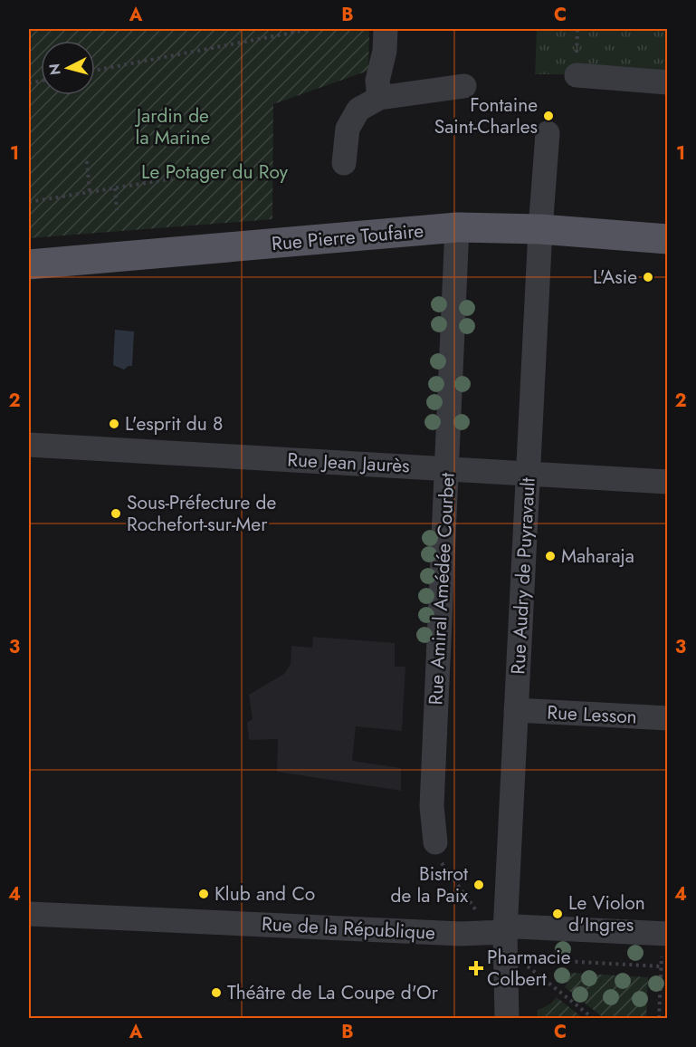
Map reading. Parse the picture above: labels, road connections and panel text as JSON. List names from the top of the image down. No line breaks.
{"streets":{"main road":["Rue Pierre Toufaire"],"street":["Rue Jean Jaurès","Rue Audry de Puyravault","Rue Amiral Amédée Courbet","Rue Lesson","Rue de la République"]},"crossings":[["Rue Pierre Toufaire","Rue Audry de Puyravault"],["Rue Pierre Toufaire","Rue Amiral Amédée Courbet"],["Rue Jean Jaurès","Rue Audry de Puyravault"],["Rue Jean Jaurès","Rue Amiral Amédée Courbet"],["Rue Audry de Puyravault","Rue Lesson"],["Rue Audry de Puyravault","Rue de la République"]],"parks":["Jardin de la Marine","Le Potager du Roy"],"places":{"other":["Fontaine Saint-Charles","L'Asie","L'esprit du 8","Sous-Préfecture de Rochefort-sur-Mer","Maharaja","Bistrot de la Paix","Klub and Co","Le Violon d'Ingres","Théâtre de La Coupe d'Or"],"health":["Pharmacie Colbert"]},"north":"left","grid":{"columns":["A","B","C"],"rows":["1","2","3","4"]}}
